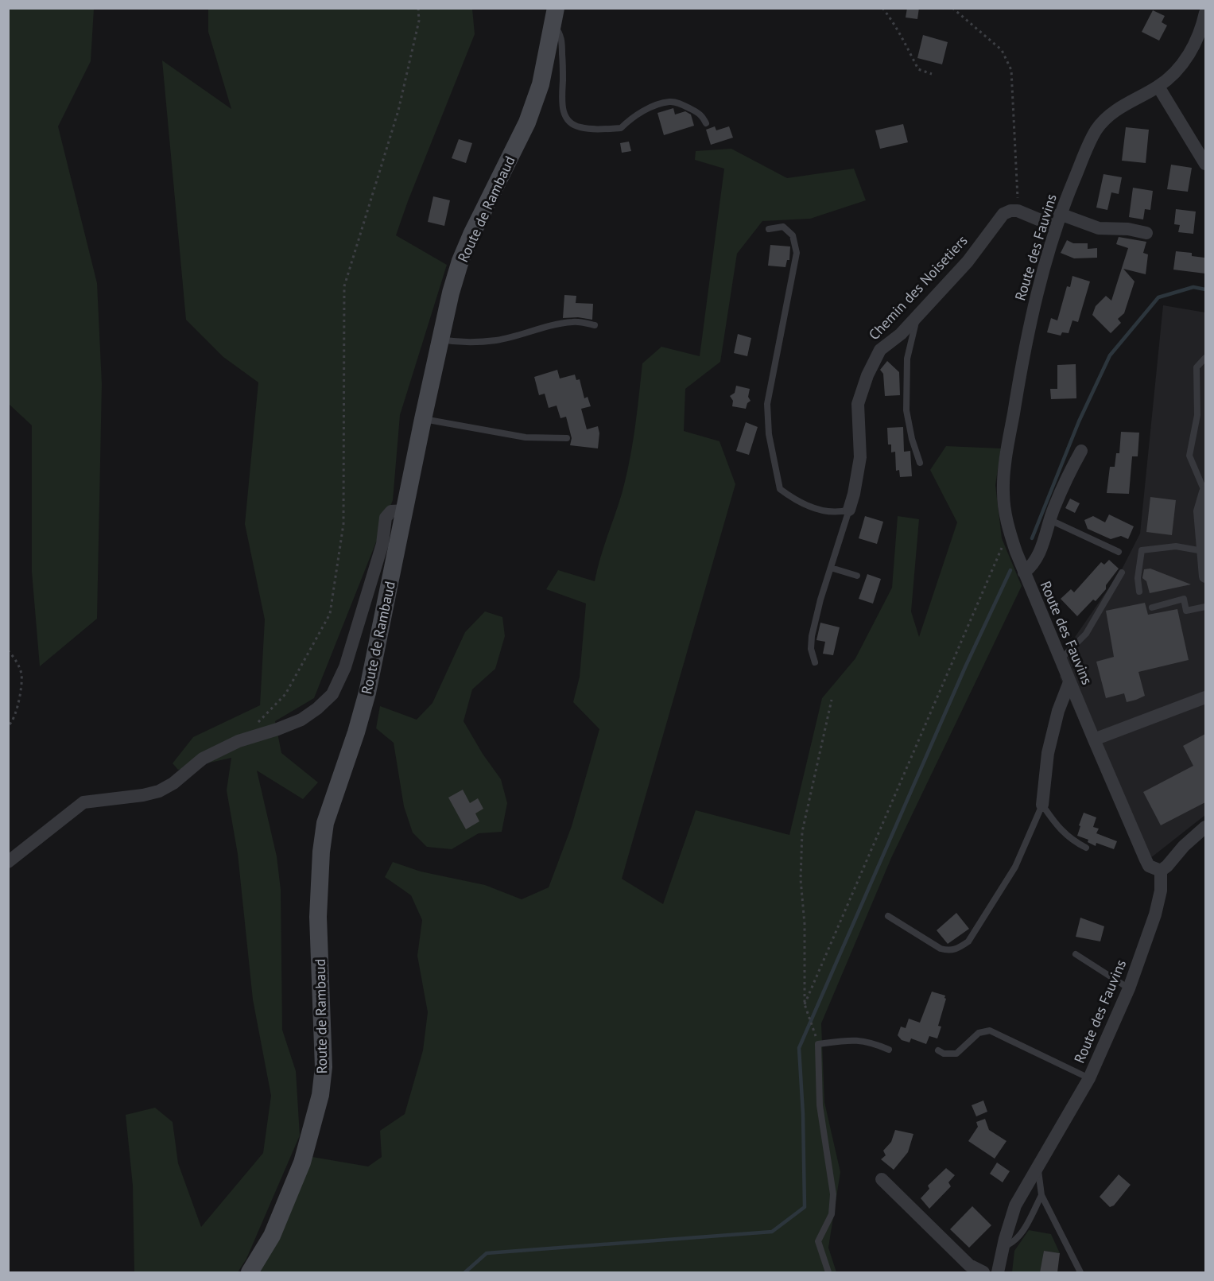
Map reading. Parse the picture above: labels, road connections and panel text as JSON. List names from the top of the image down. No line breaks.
{"streets":{"street":["Route de Rambaud","Route des Fauvins","Chemin des Noisetiers"]}}
